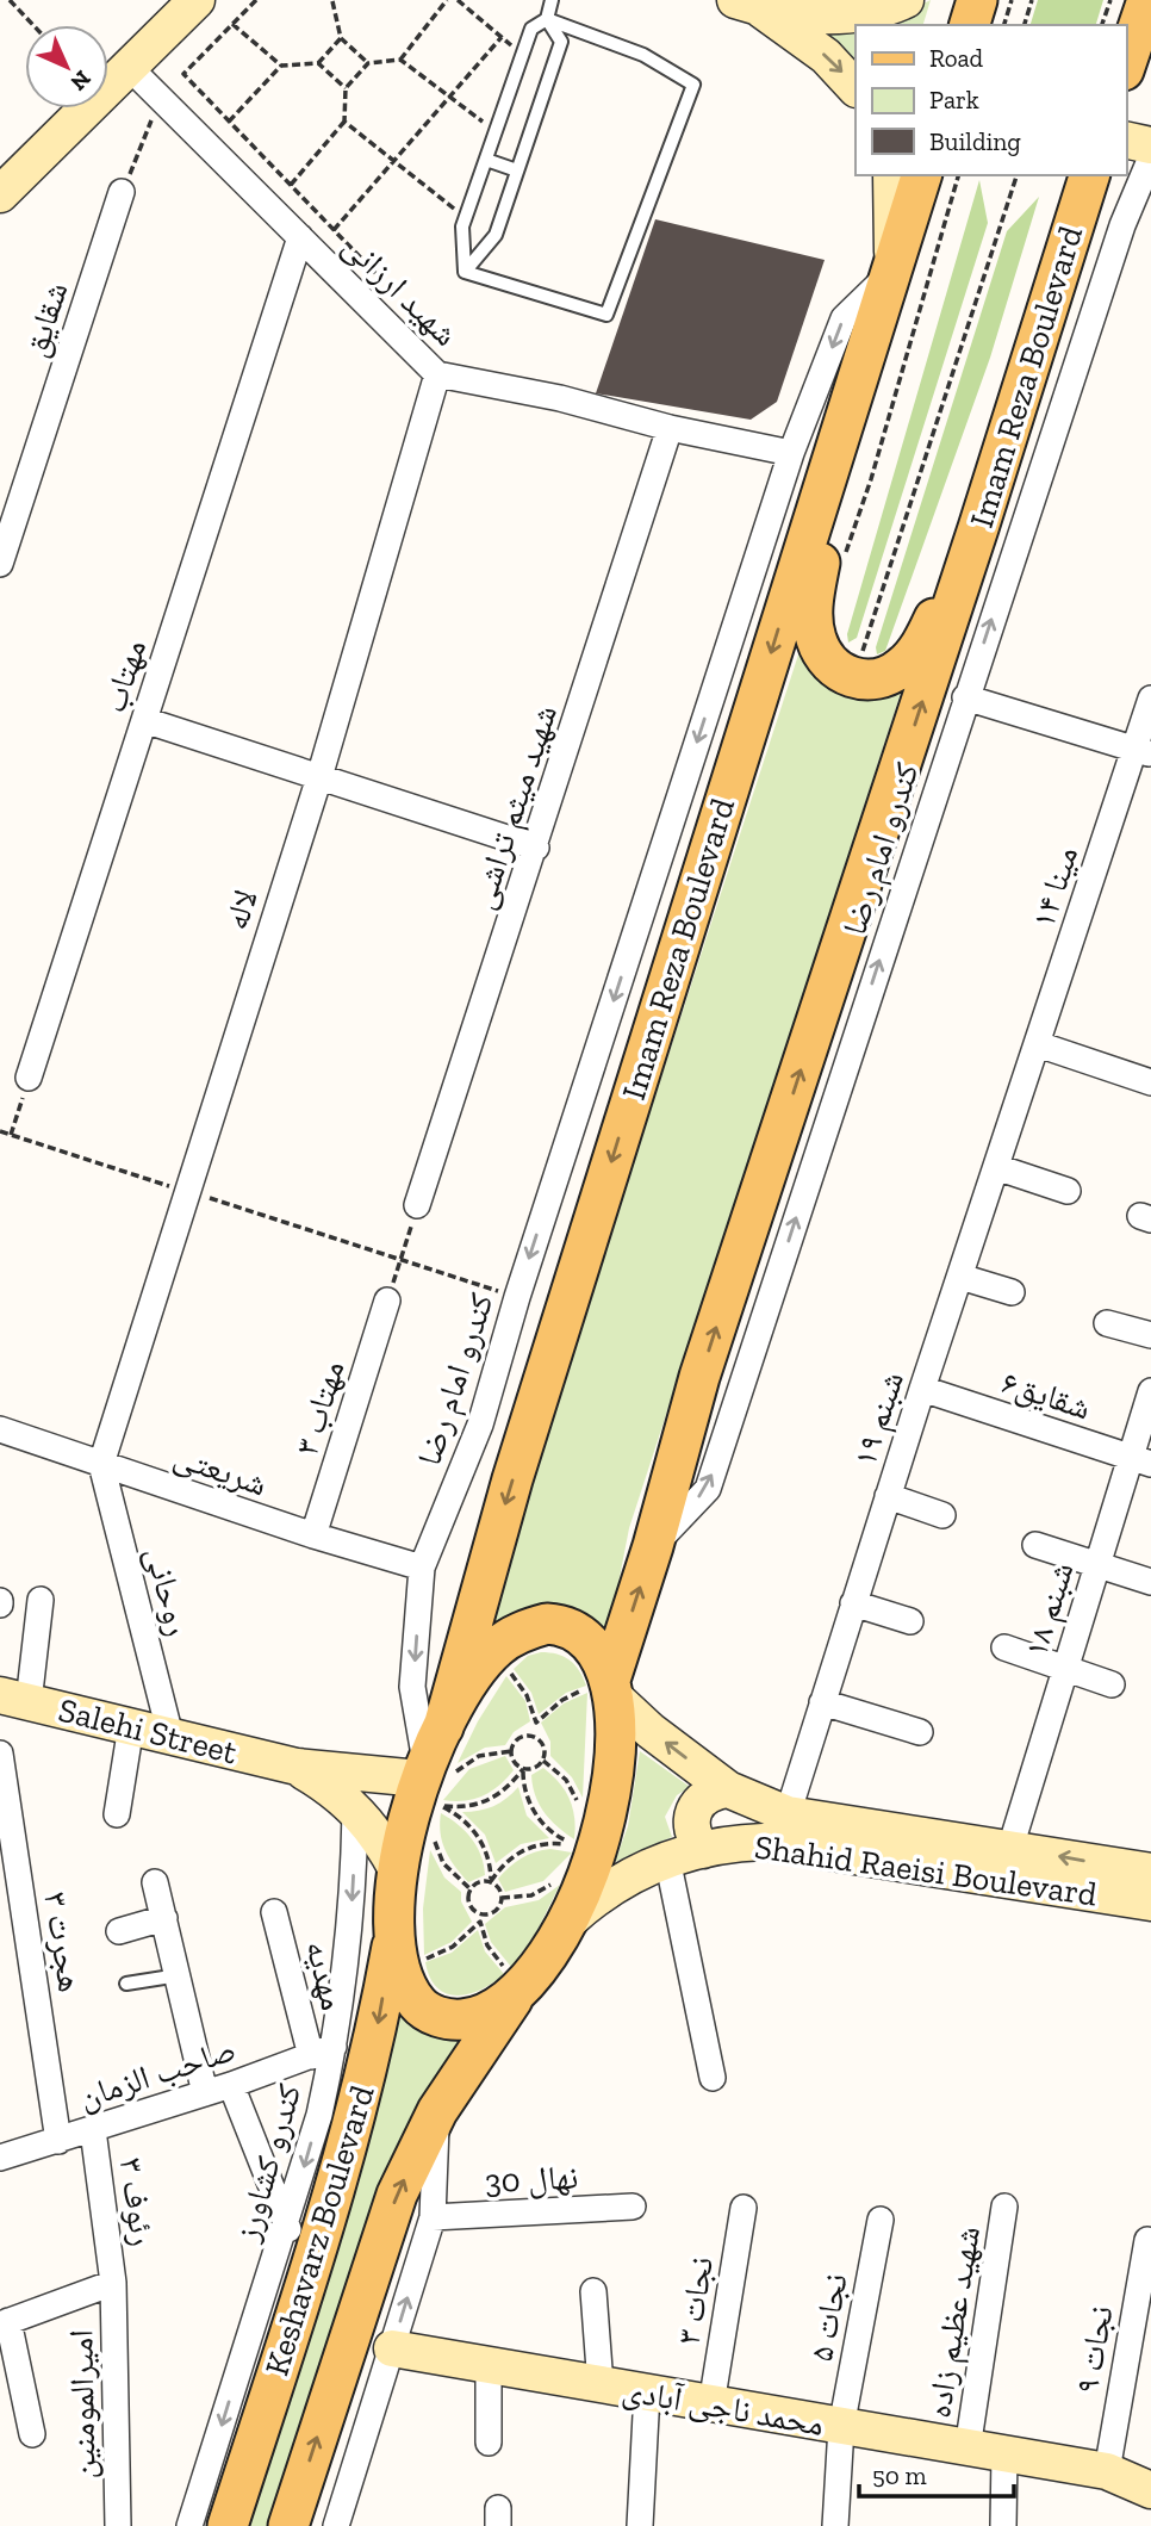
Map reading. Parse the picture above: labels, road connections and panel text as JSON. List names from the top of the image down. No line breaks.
{"streets":{"main road":["Imam Reza Boulevard","Salehi Street","Shahid Raeisi Boulevard","Keshavarz Boulevard","محمد ناجی آبادی"],"street":["شهید ارزانی","شقایق","مهتاب","شهید میثم تراشی","کندرو امام رضا","مینا ۱۴","لاله","شقایق۶","مهتاب ۳","شبنم ۱۹","شریعتی","روحانی","شبنم ۱۸","هجرت ۳","مهدیه","صاحب الزمان","کندرو کشاورز","نهال 30","رئوف ۳","نجات ۳","نجات ۵","شهید عظیم زاده","نجات ۹","امیرالمومنین"]},"crossings":[["شهید ارزانی","مهتاب"],["شهید ارزانی","شهید میثم تراشی"],["شهید ارزانی","کندرو امام رضا"],["شهید ارزانی","لاله"],["Imam Reza Boulevard","کندرو امام رضا"],["Imam Reza Boulevard","Shahid Raeisi Boulevard"],["Imam Reza Boulevard","Keshavarz Boulevard"],["کندرو امام رضا","شریعتی"],["مینا ۱۴","شبنم ۱۹"],["لاله","شریعتی"],["لاله","روحانی"],["شقایق۶","شبنم ۱۹"],["شقایق۶","شبنم ۱۸"],["مهتاب ۳","شریعتی"],["شبنم ۱۹","Shahid Raeisi Boulevard"],["شریعتی","روحانی"],["روحانی","Salehi Street"],["شبنم ۱۸","Shahid Raeisi Boulevard"],["Shahid Raeisi Boulevard","Keshavarz Boulevard"],["هجرت ۳","صاحب الزمان"],["مهدیه","صاحب الزمان"],["مهدیه","کندرو کشاورز"],["صاحب الزمان","کندرو کشاورز"],["صاحب الزمان","رئوف ۳"],["کندرو کشاورز","Keshavarz Boulevard"],["رئوف ۳","امیرالمومنین"],["نجات ۳","محمد ناجی آبادی"],["نجات ۵","محمد ناجی آبادی"],["شهید عظیم زاده","محمد ناجی آبادی"],["نجات ۹","محمد ناجی آبادی"]],"legend":["Road","Park","Building"],"scale_bar":"50 m","north":"bottom right"}
